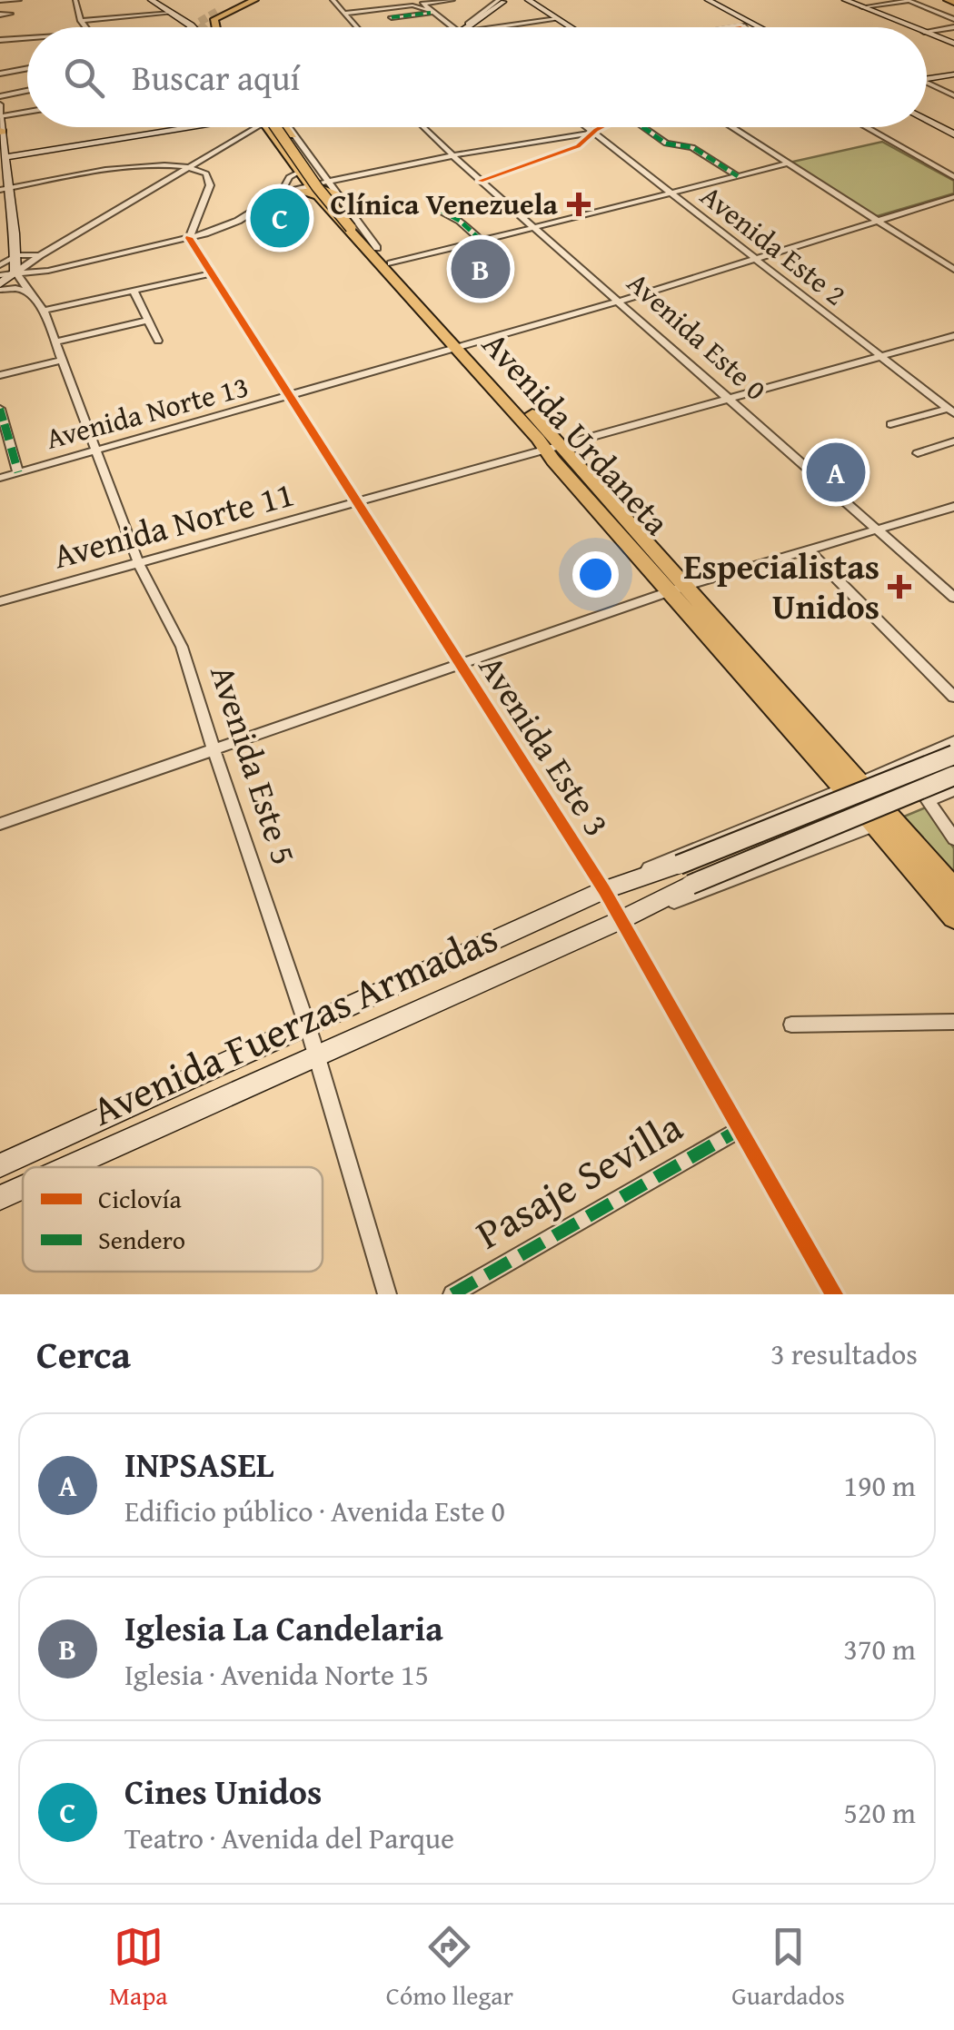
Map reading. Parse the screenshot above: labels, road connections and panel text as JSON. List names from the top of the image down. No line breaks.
{"streets":{"main road":["Avenida Urdaneta","Avenida Fuerzas Armadas"],"street":["Avenida Este 2","Avenida Este 0","Avenida Norte 13","Avenida Norte 11","Avenida Este 3","Avenida Este 5","Pasaje Sevilla"]},"crossings":[["Avenida Este 2","Avenida Norte 13"],["Avenida Este 2","Avenida Norte 11"],["Avenida Este 0","Avenida Norte 13"],["Avenida Este 0","Avenida Norte 11"],["Avenida Norte 13","Avenida Urdaneta"],["Avenida Norte 13","Avenida Este 3"],["Avenida Norte 13","Avenida Este 5"],["Avenida Urdaneta","Avenida Norte 11"],["Avenida Norte 11","Avenida Este 3"],["Avenida Norte 11","Avenida Este 5"],["Avenida Este 3","Avenida Fuerzas Armadas"],["Avenida Este 3","Pasaje Sevilla"],["Avenida Este 5","Avenida Fuerzas Armadas"]],"places":{"health":["Clínica Venezuela","Especialistas Unidos"]},"legend":["Ciclovía","Sendero"],"page":{"search":"Buscar aquí","pins":["C","B","A"],"heading":["Cerca","3 resultados"],"list":[{"mark":"A","name":"INPSASEL","note":"Edificio público · Avenida Este 0","value":"190 m"},{"mark":"B","name":"Iglesia La Candelaria","note":"Iglesia · Avenida Norte 15","value":"370 m"},{"mark":"C","name":"Cines Unidos","note":"Teatro · Avenida del Parque","value":"520 m"}],"nav":["Mapa","Cómo llegar","Guardados"]}}
